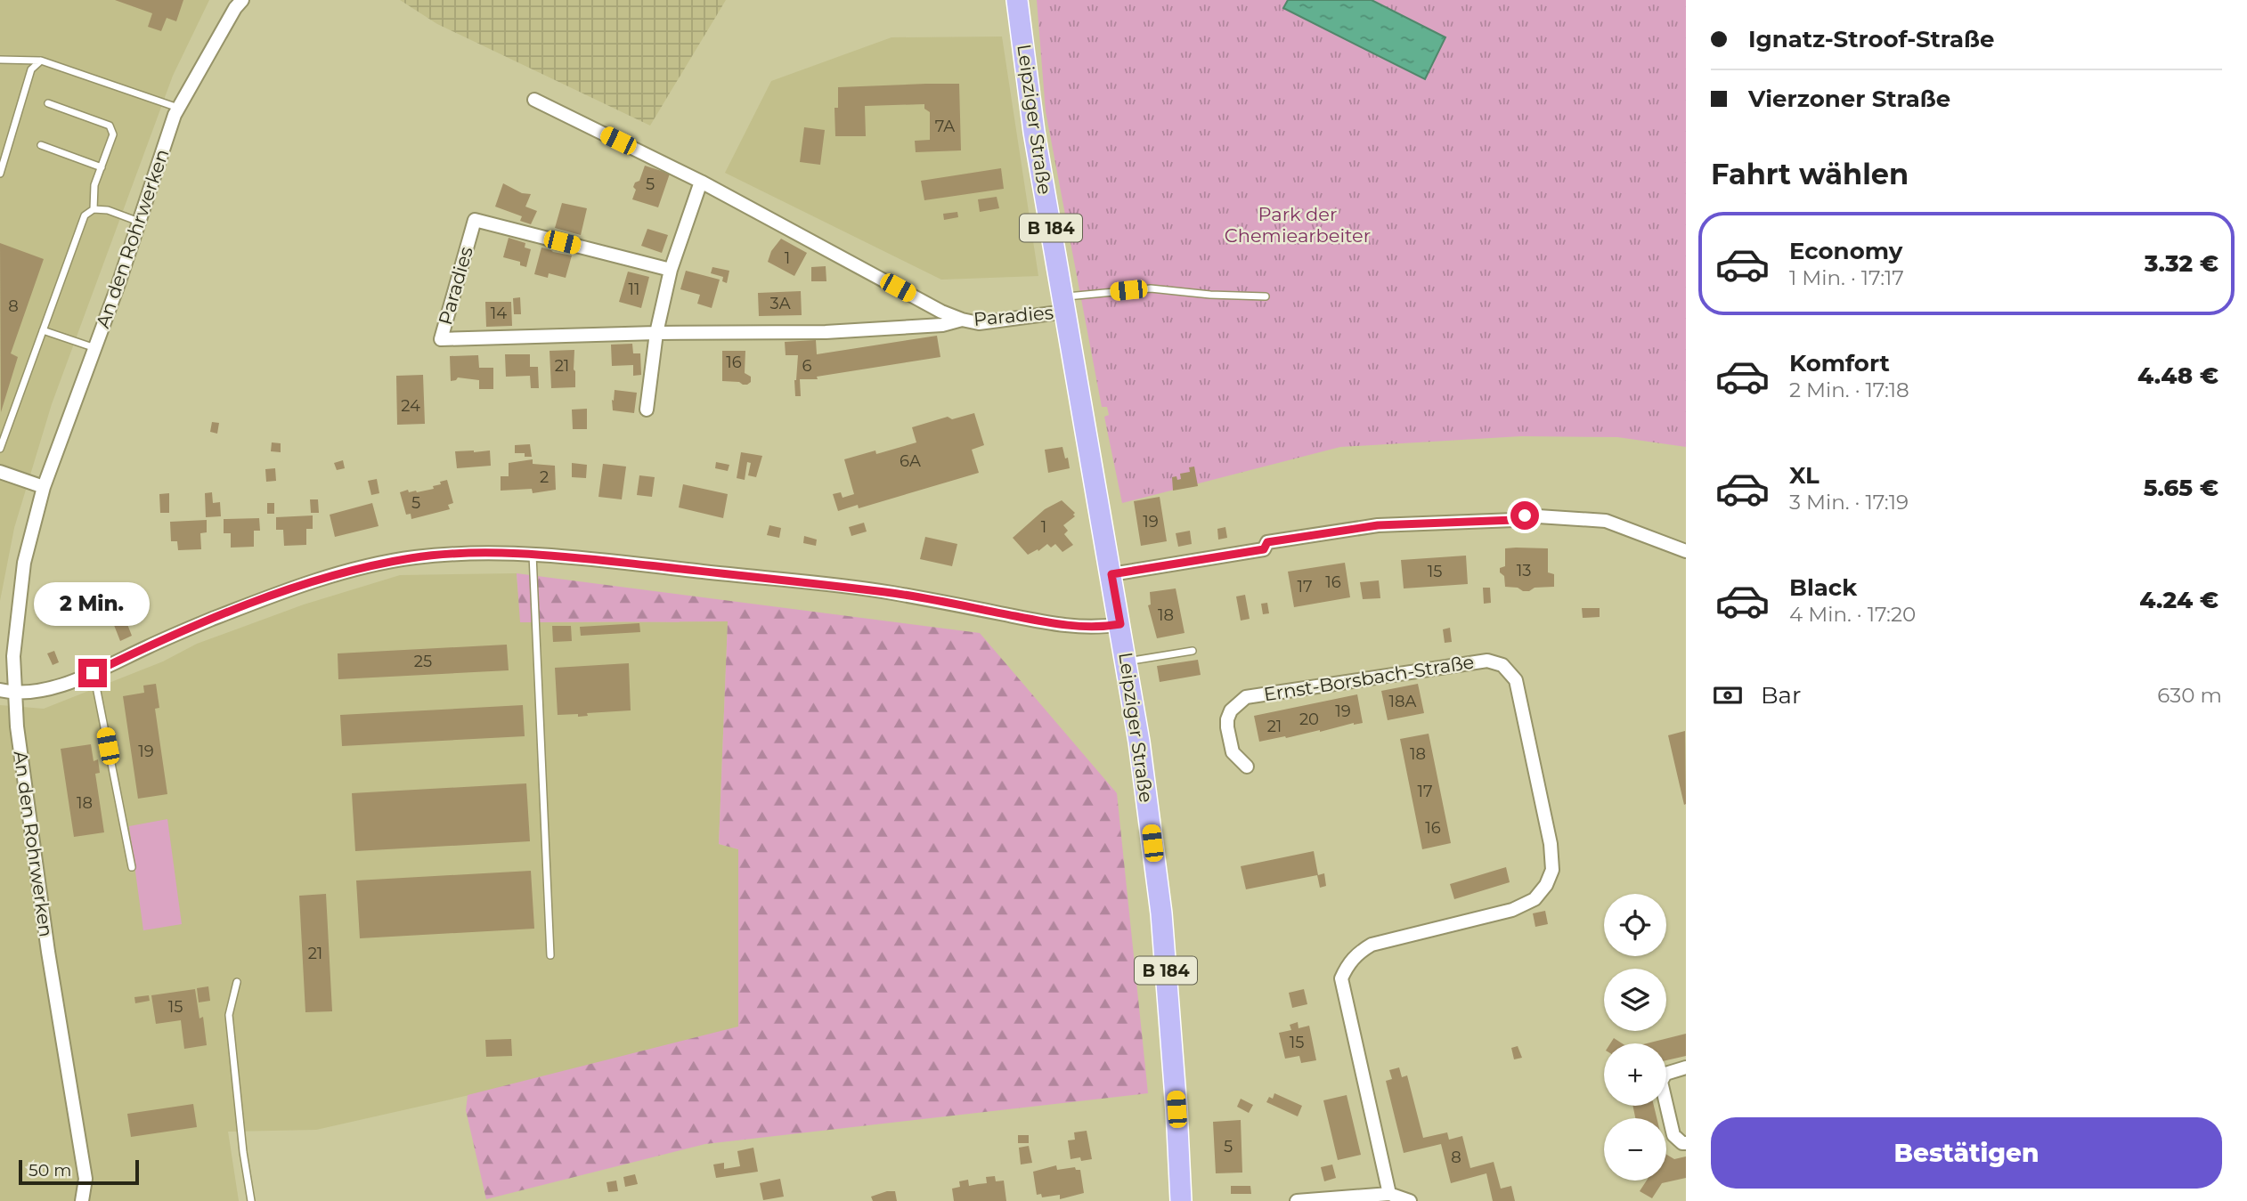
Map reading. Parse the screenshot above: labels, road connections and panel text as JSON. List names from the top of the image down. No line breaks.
{"streets":{"main road":["Leipziger Straße","B 184"],"street":["An den Rohrwerken","Paradies","Ernst-Borsbach-Straße"]},"crossings":[["Leipziger Straße","Paradies"]],"parks":["Park der Chemiearbeiter"],"house_numbers":["7A","5","1","11","3A","8","14","16","21","6","24","6A","2","5","19","1","13","15","16","17","18","25","18A","19","20","21","19","18","17","18","16","21","15","15","5","8"],"scale_bar":"50 m","page":{"banner":["Ignatz-Stroof-Straße","Vierzoner Straße"],"heading":"Fahrt wählen","list":[{"name":"Economy","note":"1 Min. · 17:17","value":"3.32 €"},{"name":"Komfort","note":"2 Min. · 17:18","value":"4.48 €"},{"name":"XL","note":"3 Min. · 17:19","value":"5.65 €"},{"name":"Black","note":"4 Min. · 17:20","value":"4.24 €"}],"bubble":"2 Min.","pay":["Bar","630 m"],"map_buttons":["+","−"],"buttons":"Bestätigen","scale":"50 m"}}
